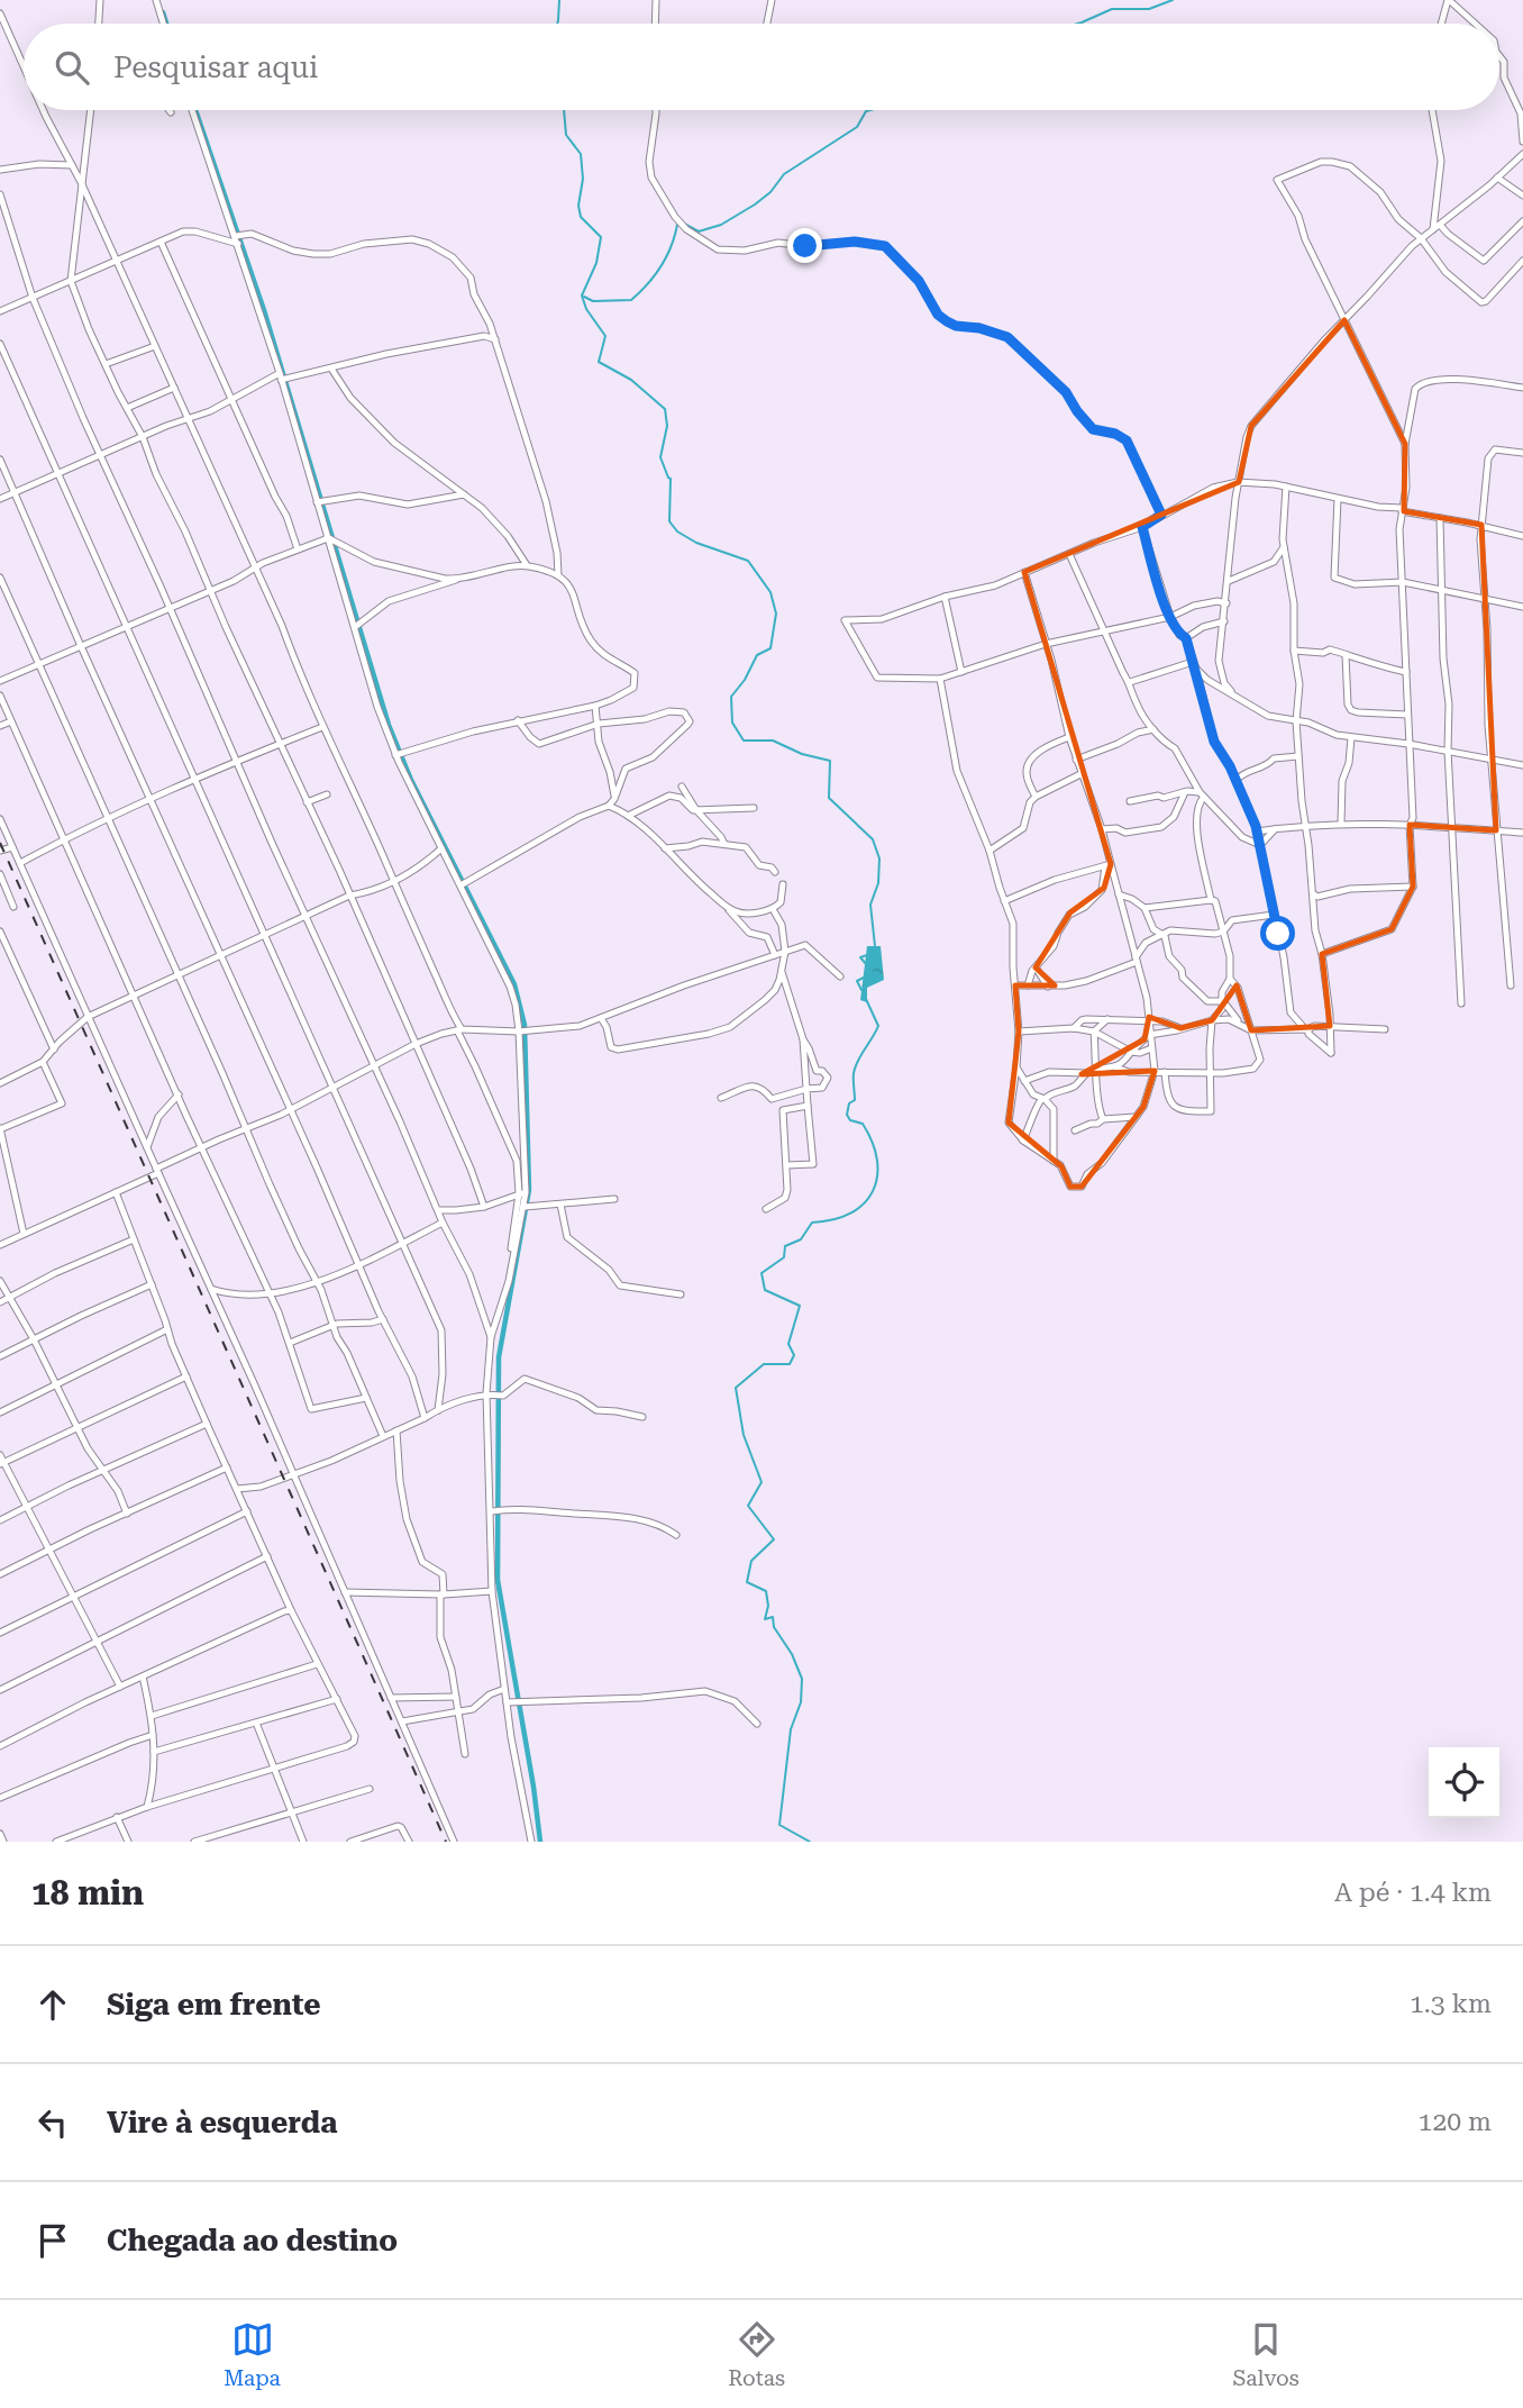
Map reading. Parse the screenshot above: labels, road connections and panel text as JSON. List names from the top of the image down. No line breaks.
{"page":{"search":"Pesquisar aqui","heading":["18 min","A pé · 1.4 km"],"list":[["Siga em frente","1.3 km"],["Vire à esquerda","120 m"],"Chegada ao destino"],"nav":["Mapa","Rotas","Salvos"]}}
